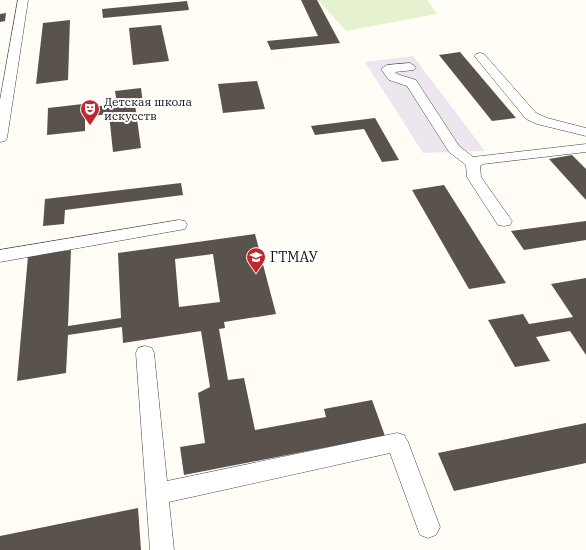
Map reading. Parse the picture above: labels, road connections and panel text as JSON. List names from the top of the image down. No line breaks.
{"places":{"theatre":["Детская школа искусств"],"school or university":["ГТМАУ"]}}
